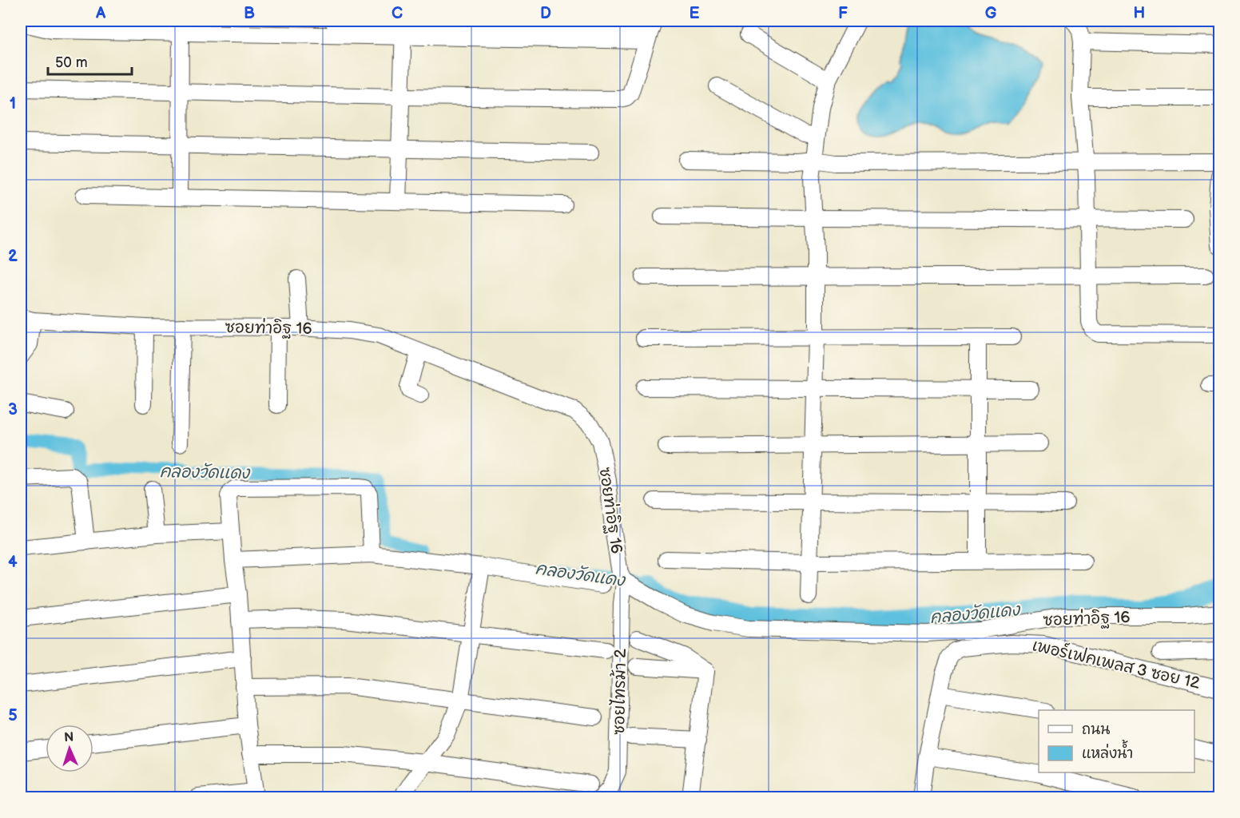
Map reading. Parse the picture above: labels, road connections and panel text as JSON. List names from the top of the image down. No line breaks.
{"streets":{"street":["ซอยท่าอิฐ 16","เพอร์เฟคเพลส 3 ซอย 12","ซอยไทรม้า 2"]},"crossings":[["ซอยท่าอิฐ 16","ซอยไทรม้า 2"]],"water":["คลองวัดแดง"],"legend":["ถนน","แหล่งน้ำ"],"scale_bar":"50 m","north":"top","grid":{"columns":["A","B","C","D","E","F","G","H"],"rows":["1","2","3","4","5"]}}
